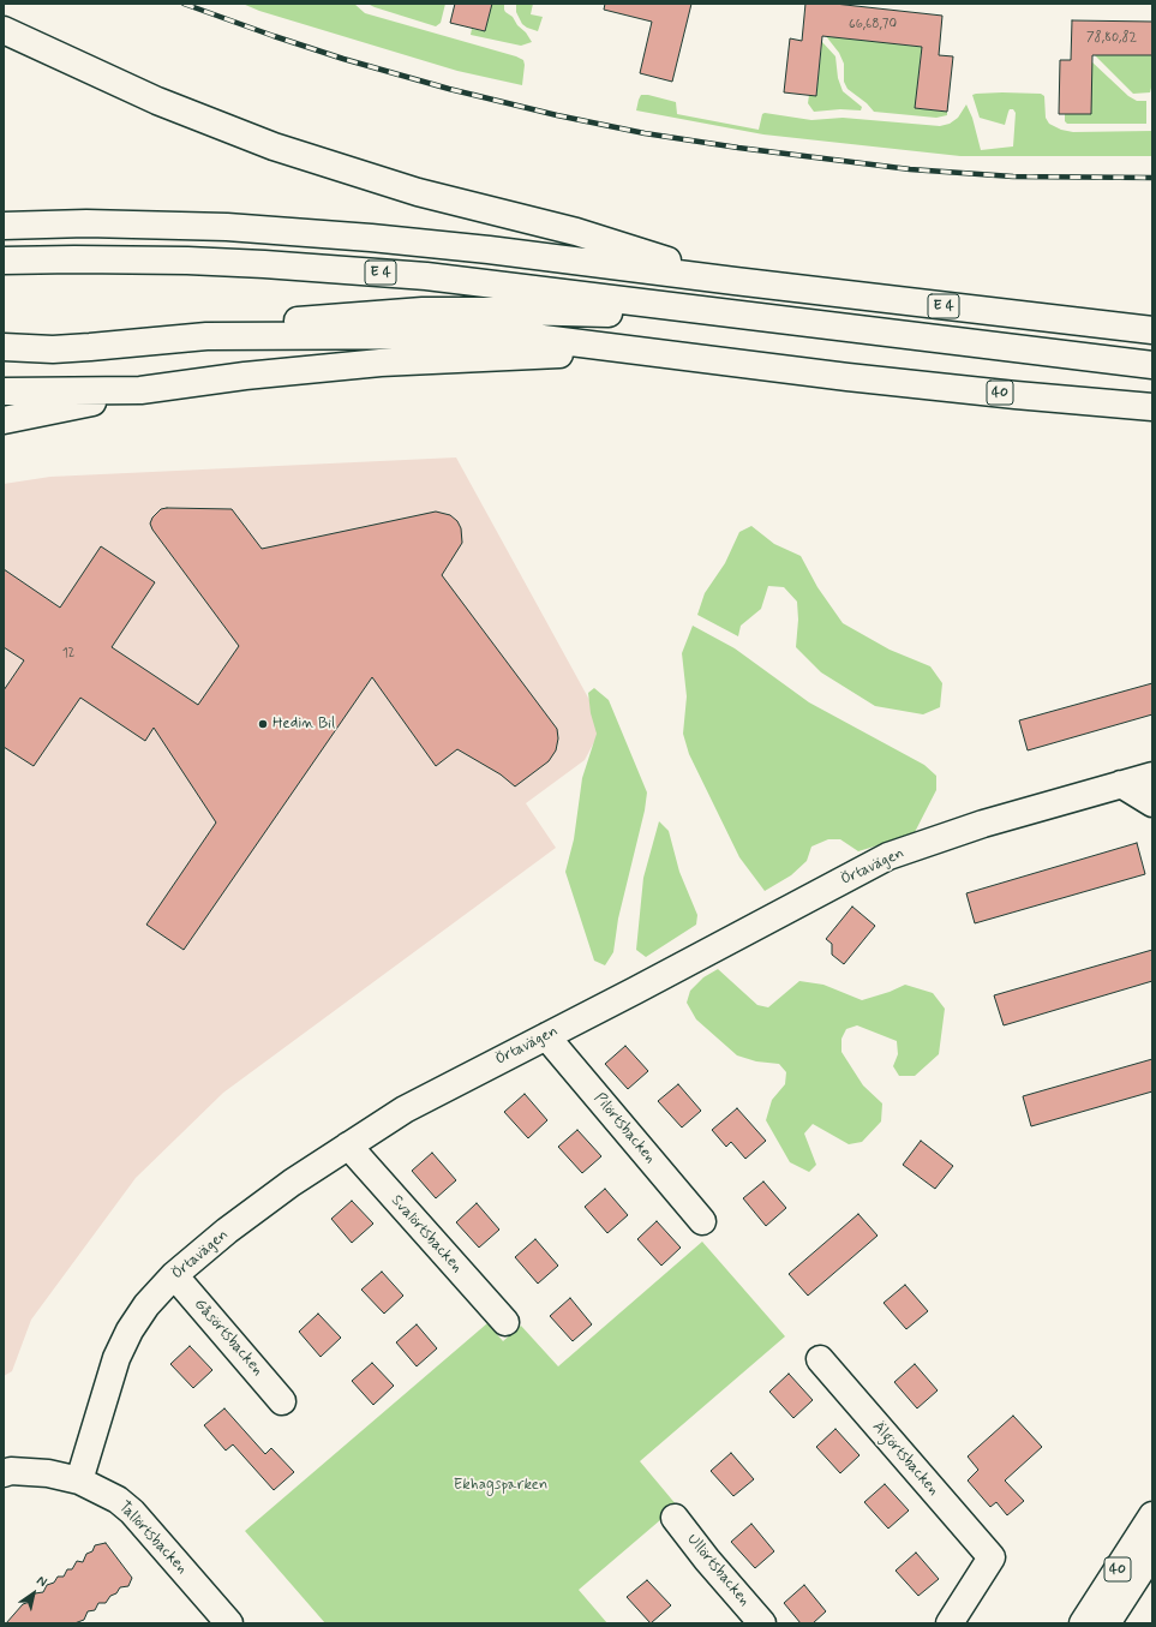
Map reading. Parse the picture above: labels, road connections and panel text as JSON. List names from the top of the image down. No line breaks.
{"streets":{"main road":["E 4","40","Örtavägen","Pilörtsbacken","Svalörtsbacken","Gåsörtsbacken","Älgörtsbacken","Tallörtsbacken","Ullörtsbacken"]},"crossings":[["Örtavägen","Pilörtsbacken"],["Örtavägen","Svalörtsbacken"],["Örtavägen","Gåsörtsbacken"],["Örtavägen","Tallörtsbacken"]],"parks":["Ekhagsparken"],"places":["Hedin Bil"],"house_numbers":["66,68,70","78,80,82","12"],"north":"top right"}
